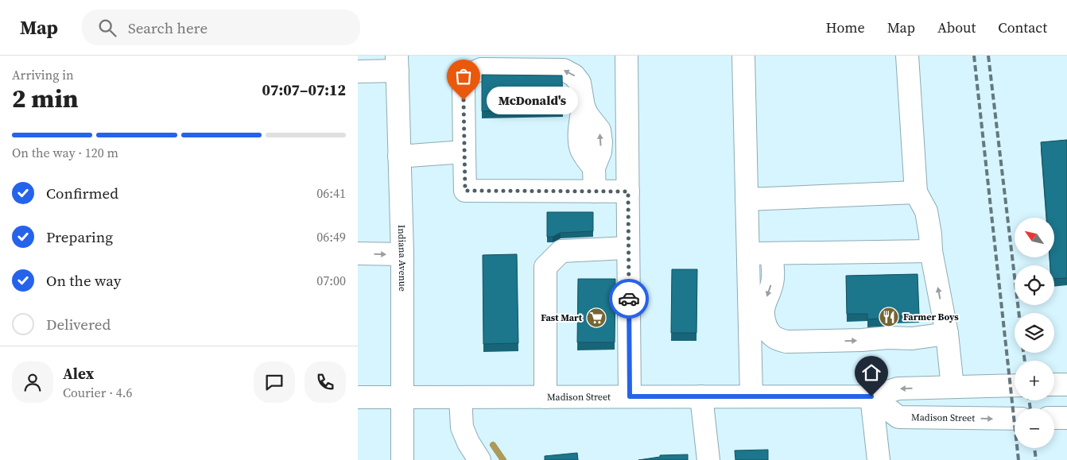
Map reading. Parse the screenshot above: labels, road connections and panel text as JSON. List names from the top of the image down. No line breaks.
{"streets":{"street":["Indiana Avenue","Madison Street"]},"crossings":[["Indiana Avenue","Madison Street"]],"places":{"other":["McDonald's"],"restaurant":["Farmer Boys"],"supermarket":["Fast Mart"]},"north":"top left","page":{"header":"Map","search":"Search here","nav":["Home","Map","About","Contact"],"heading":["2 min","Arriving in","07:07–07:12"],"panel":["Alex","Courier · 4.6"],"bubble":"McDonald's","bar":"On the way · 120 m","list":[["Confirmed","06:41"],["Preparing","06:49"],["On the way","07:00"],"Delivered"],"map_buttons":["+","−"]}}
